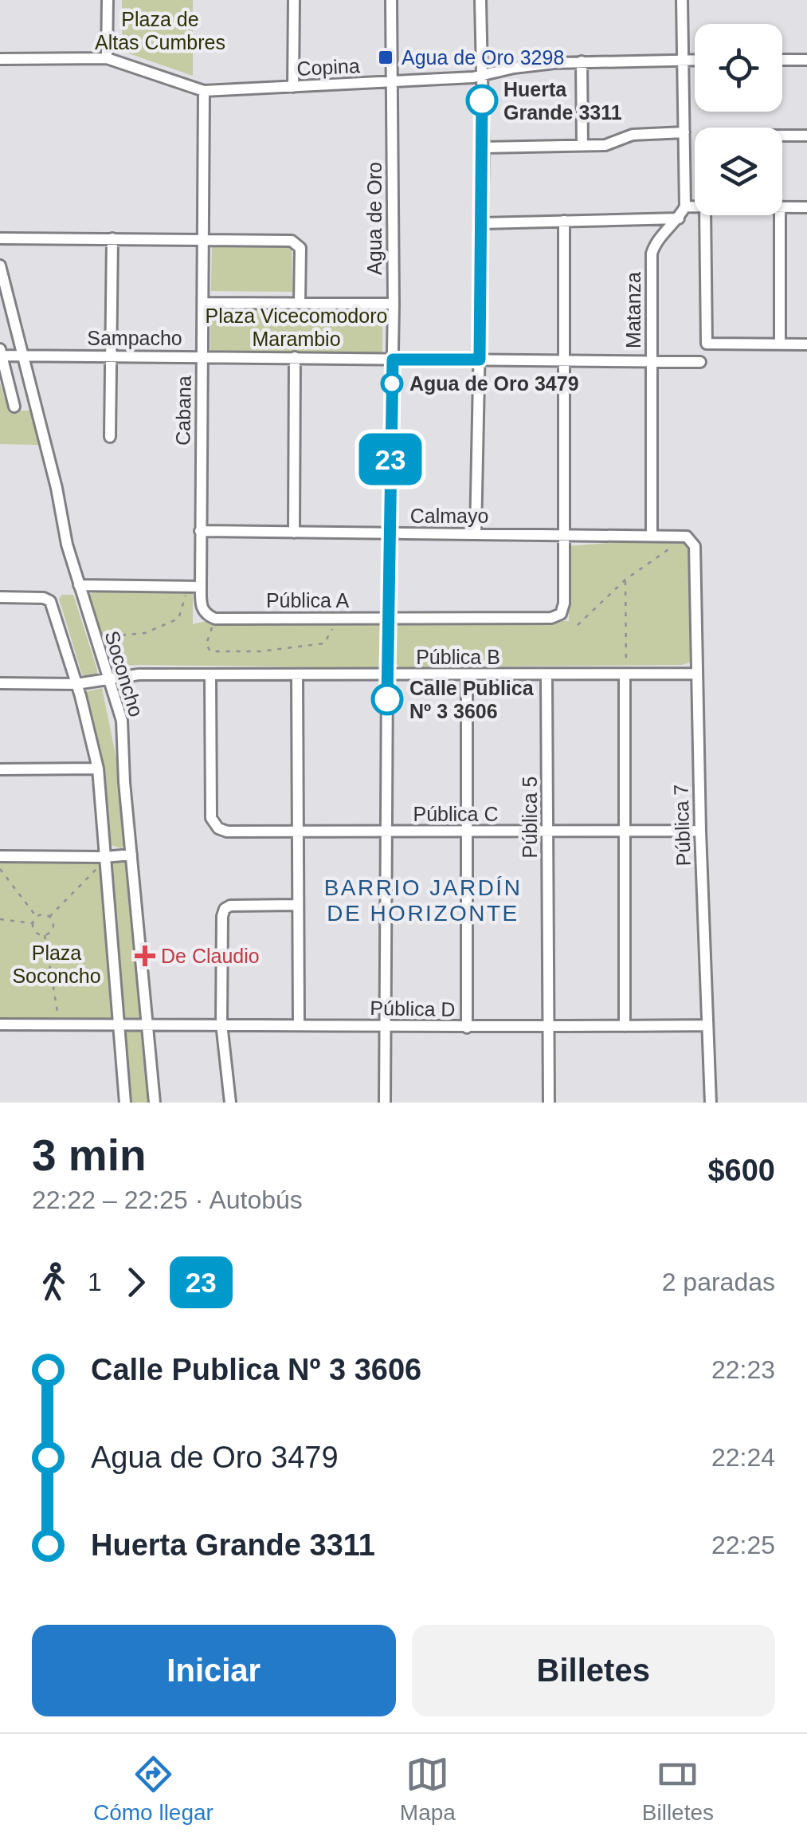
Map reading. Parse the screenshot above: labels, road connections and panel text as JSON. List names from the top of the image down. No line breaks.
{"streets":{"street":["Copina","Agua de Oro","Matanza","Sampacho","Cabana","Calmayo","Pública A","Pública B","Soconcho","Pública C","Pública 5","Pública 7","Pública D"]},"crossings":[["Copina","Agua de Oro"],["Copina","Matanza"],["Copina","Cabana"],["Agua de Oro","Sampacho"],["Agua de Oro","Calmayo"],["Agua de Oro","Pública A"],["Agua de Oro","Pública B"],["Agua de Oro","Pública C"],["Matanza","Sampacho"],["Matanza","Calmayo"],["Sampacho","Cabana"],["Sampacho","Soconcho"],["Cabana","Calmayo"],["Calmayo","Pública A"],["Calmayo","Pública 7"],["Pública B","Soconcho"],["Pública B","Pública C"],["Pública B","Pública 5"],["Pública B","Pública 7"],["Soconcho","Pública D"],["Pública C","Pública 5"],["Pública C","Pública 7"],["Pública 5","Pública D"],["Pública 7","Pública D"]],"districts":["BARRIO JARDÍN DE HORIZONTE"],"parks":["Plaza de Altas Cumbres","Plaza Vicecomodoro Marambio","Plaza Soconcho"],"places":{"transit":["Agua de Oro 3298"],"other":["Huerta Grande 3311","Agua de Oro 3479","Calle Publica Nº 3 3606"],"health":["De Claudio"]},"lines":["bus line 23"],"page":{"on_map":"23","heading":["3 min","22:22 – 22:25 · Autobús","$600"],"legs":["1","23","2 paradas"],"list":[{"name":"Calle Publica Nº 3 3606","value":"22:23"},{"name":"Agua de Oro 3479","value":"22:24"},{"name":"Huerta Grande 3311","value":"22:25"}],"buttons":["Iniciar","Billetes"],"tabs":["Cómo llegar","Mapa","Billetes"]}}
